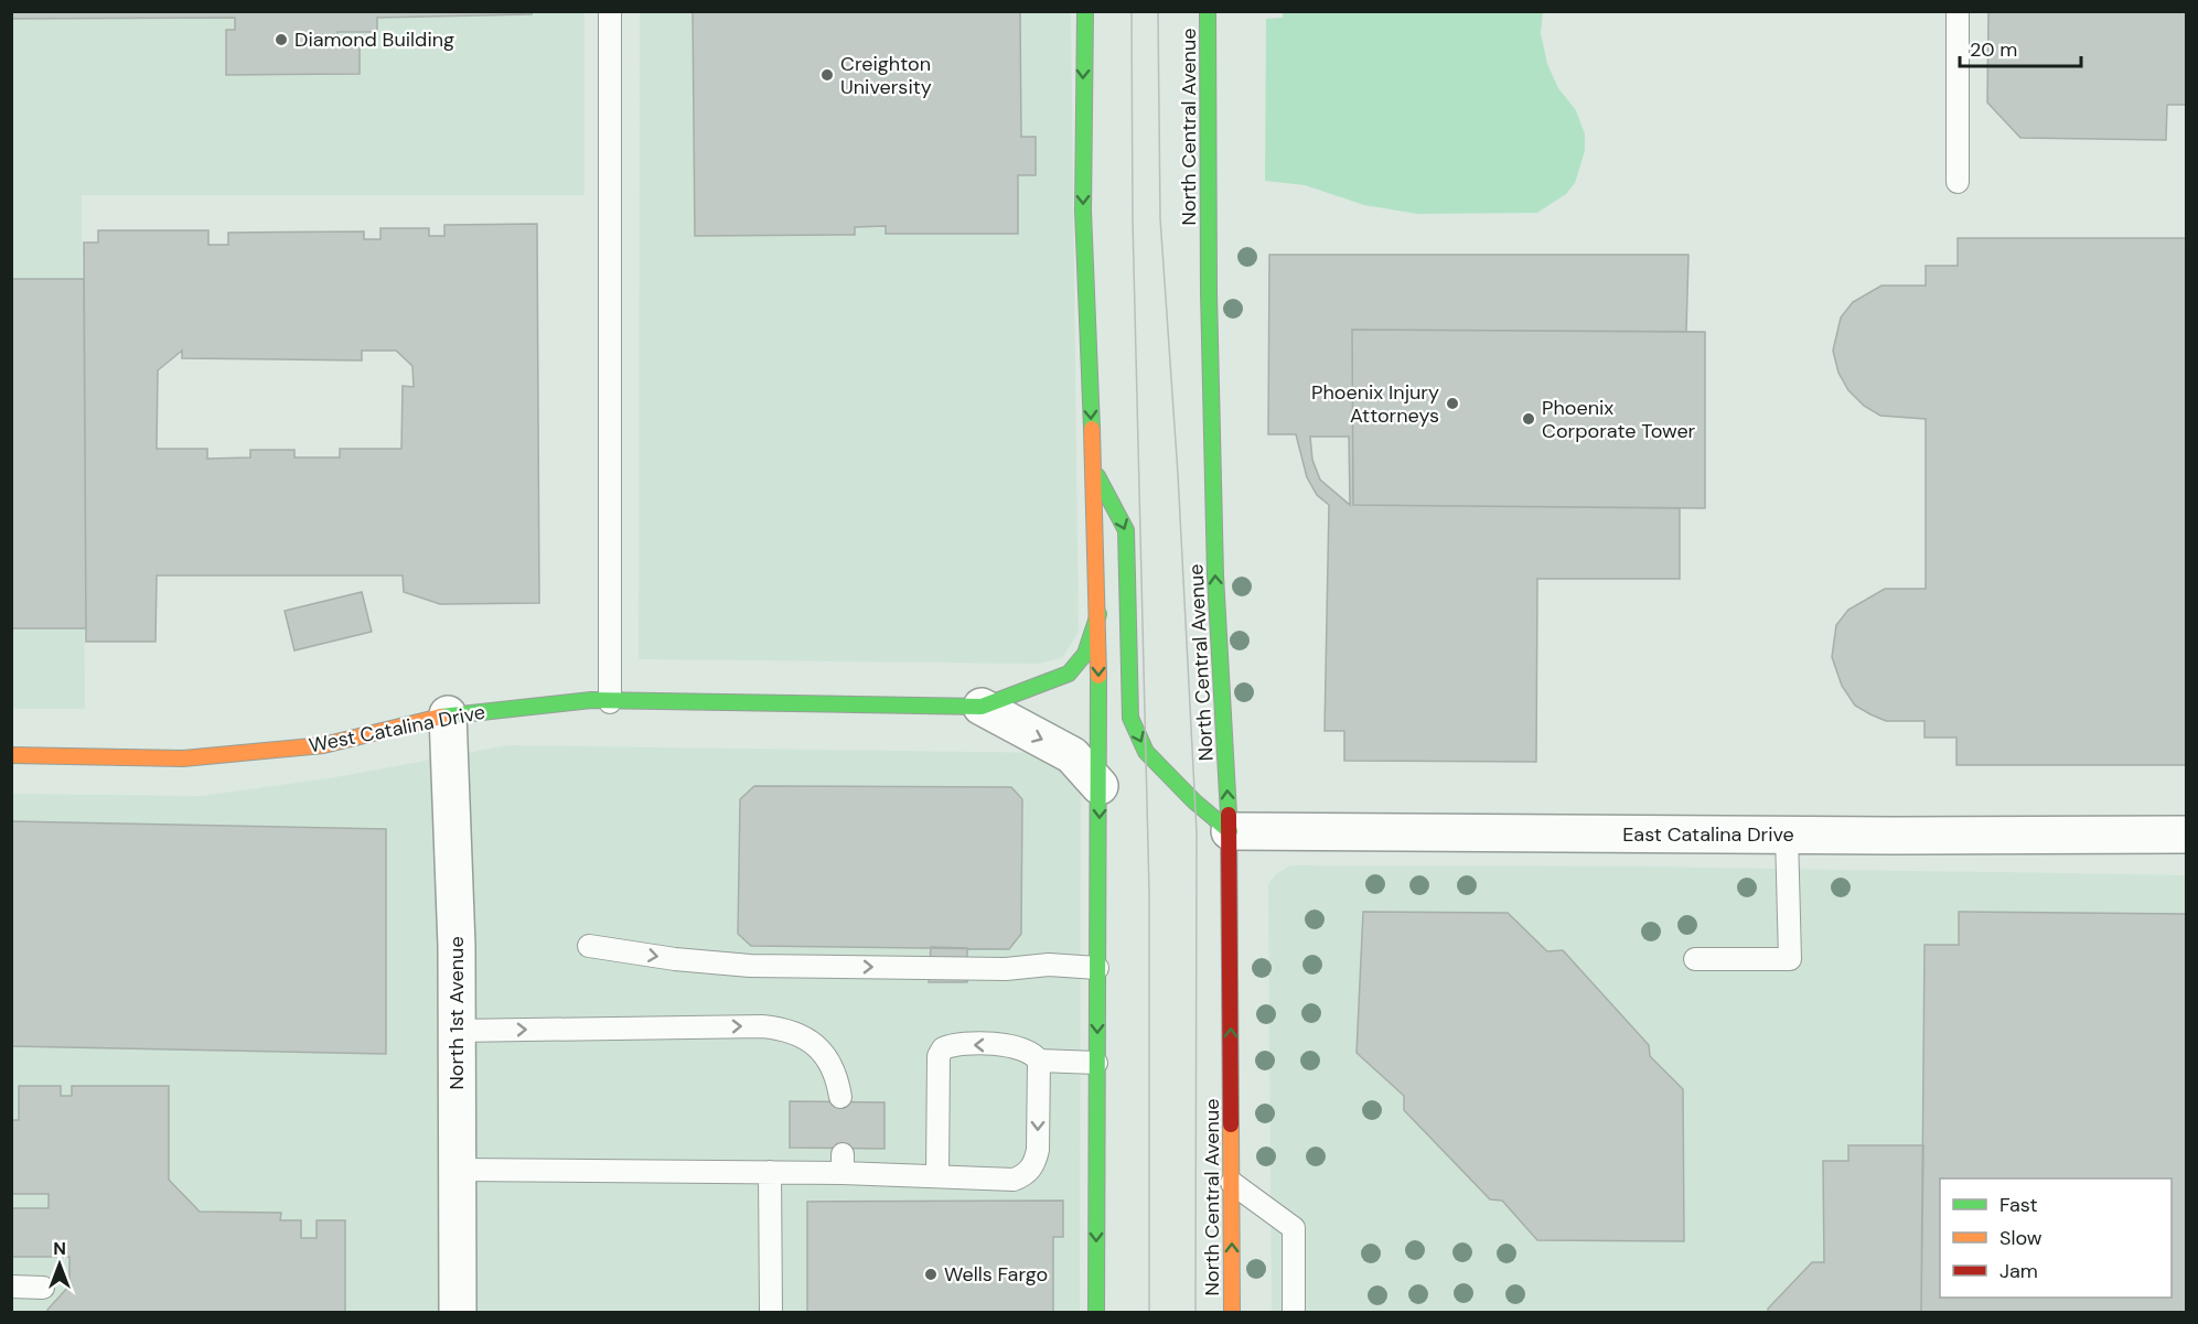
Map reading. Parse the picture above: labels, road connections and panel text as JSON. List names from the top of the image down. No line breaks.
{"streets":{"main road":["North Central Avenue","West Catalina Drive"],"street":["East Catalina Drive","North 1st Avenue"]},"crossings":[["North Central Avenue","East Catalina Drive"],["West Catalina Drive","North 1st Avenue"]],"places":["Diamond Building","Creighton University","Phoenix Injury Attorneys","Phoenix Corporate Tower","Wells Fargo"],"legend":["Fast","Slow","Jam"],"scale_bar":"20 m","north":"top"}
